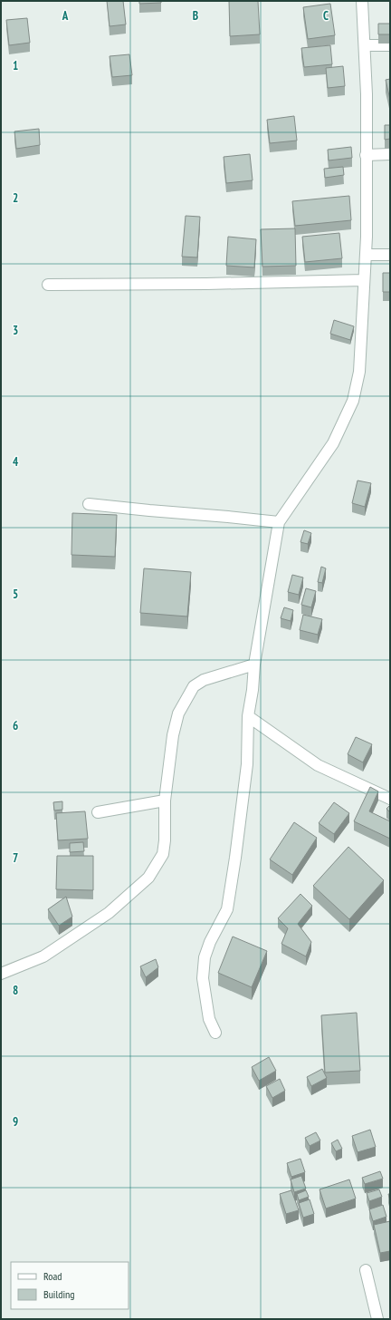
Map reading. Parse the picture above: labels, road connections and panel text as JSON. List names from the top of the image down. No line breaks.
{"legend":["Road","Building"],"grid":{"columns":["A","B","C"],"rows":["1","2","3","4","5","6","7","8","9"]}}
